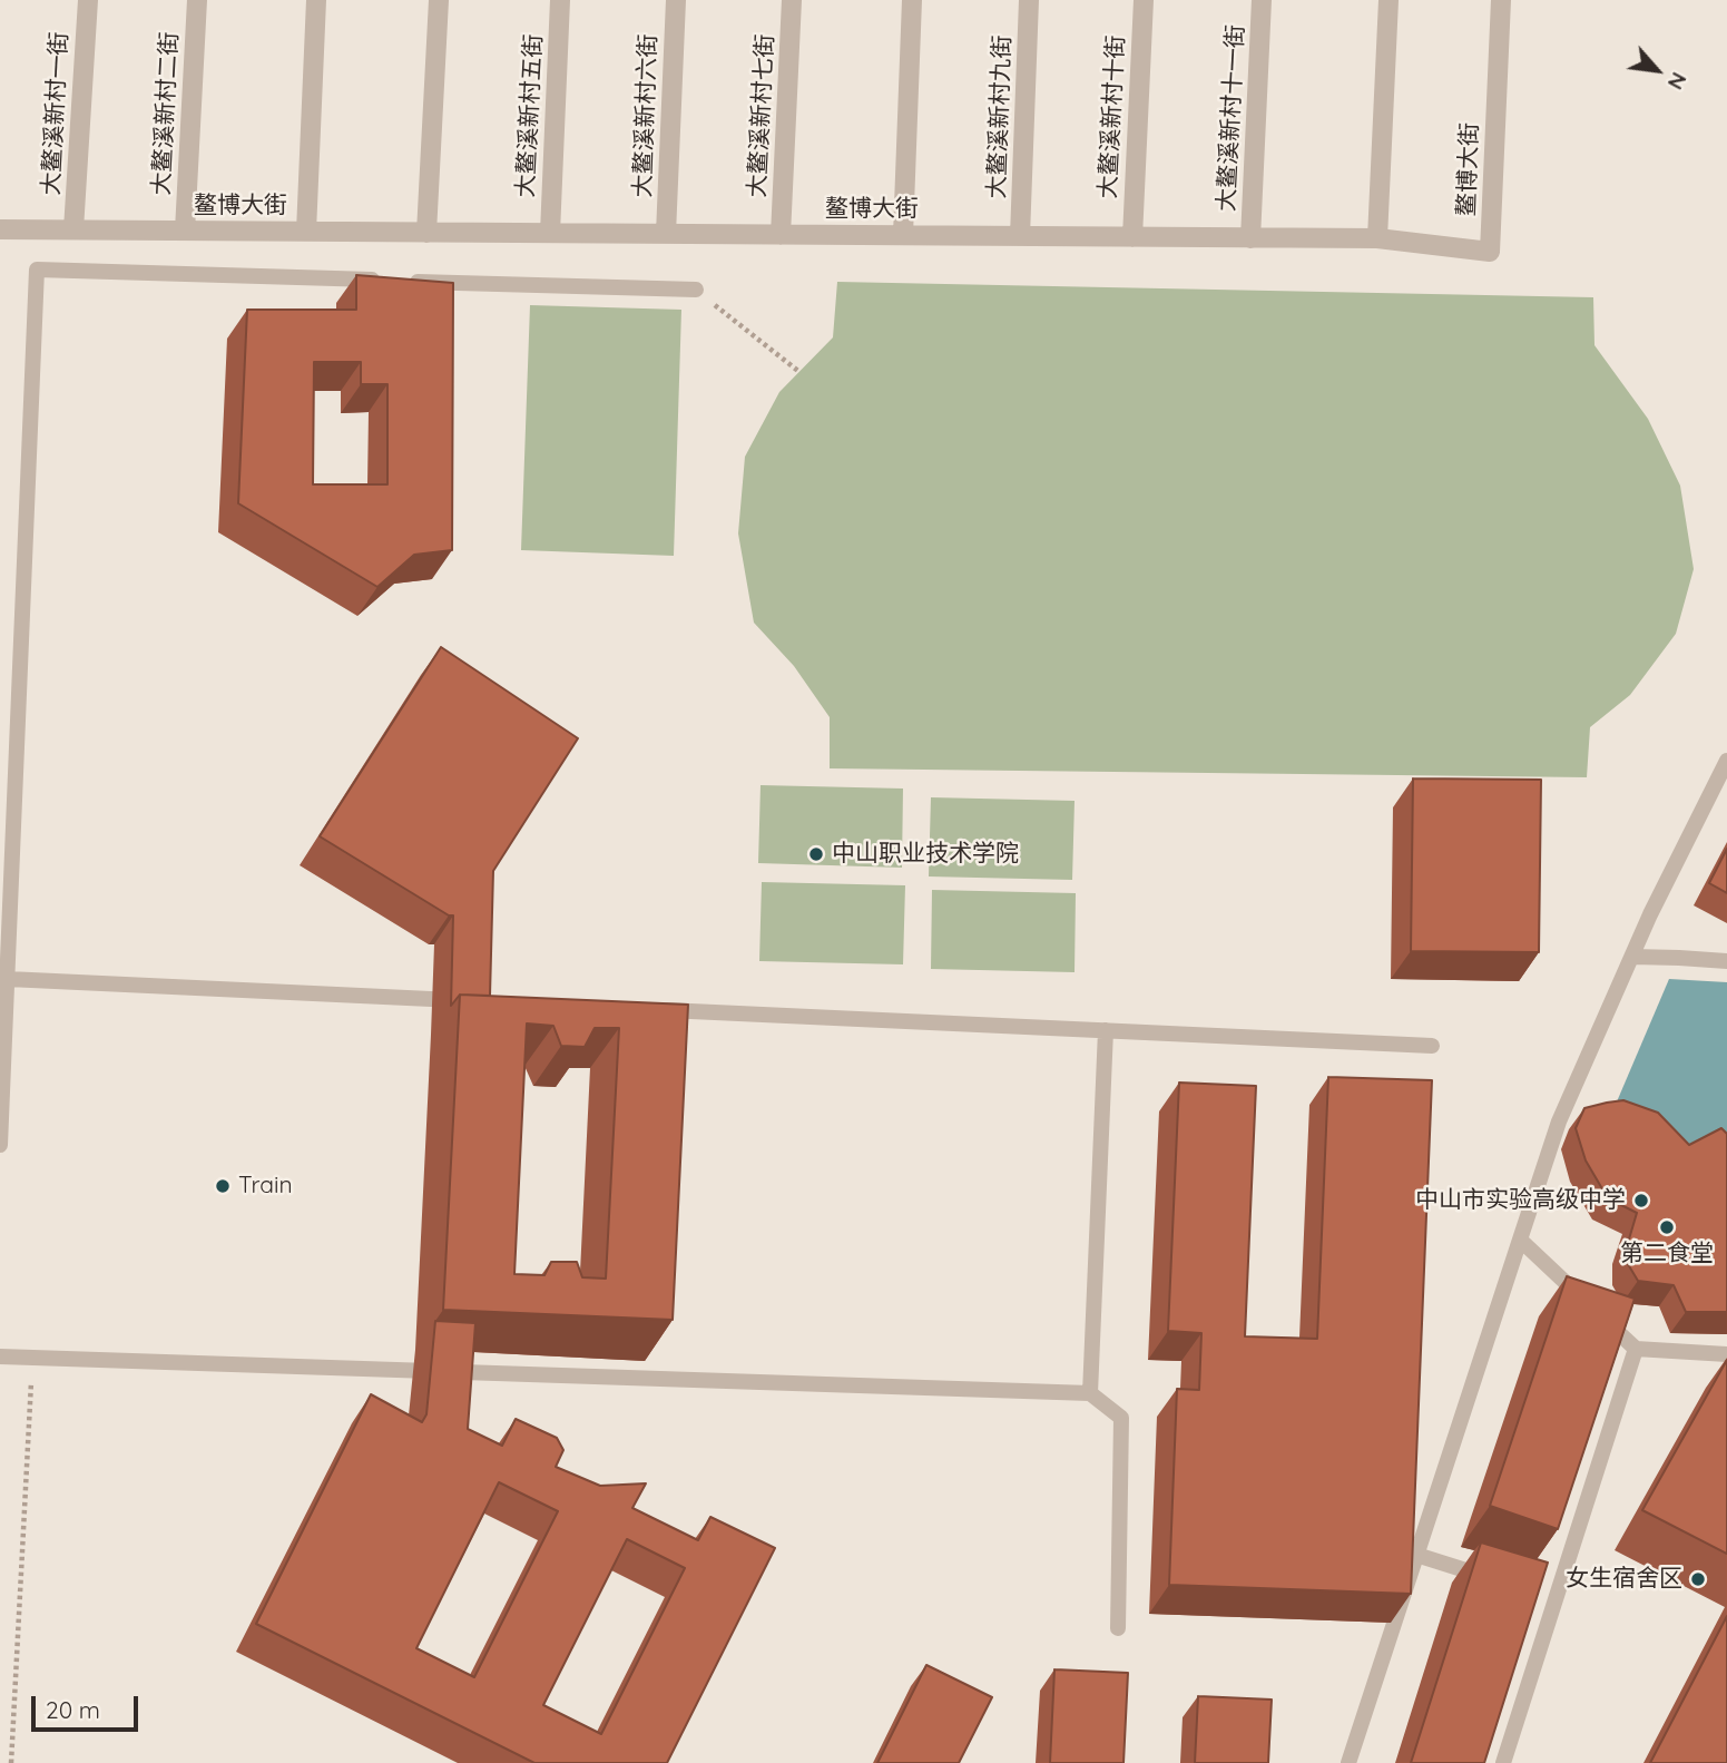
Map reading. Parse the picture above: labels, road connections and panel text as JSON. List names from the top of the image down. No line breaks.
{"streets":{"street":["大鳌溪新村一街","大鳌溪新村二街","大鳌溪新村五街","大鳌溪新村六街","大鳌溪新村七街","大鳌溪新村九街","大鳌溪新村十街","大鳌溪新村十一街","鳌博大街"]},"crossings":[["大鳌溪新村一街","鳌博大街"],["大鳌溪新村二街","鳌博大街"],["大鳌溪新村五街","鳌博大街"],["大鳌溪新村六街","鳌博大街"],["大鳌溪新村七街","鳌博大街"],["大鳌溪新村九街","鳌博大街"],["大鳌溪新村十街","鳌博大街"],["大鳌溪新村十一街","鳌博大街"]],"places":["中山职业技术学院","Train","中山市实验高级中学","第二食堂","女生宿舍区"],"scale_bar":"20 m","north":"bottom right"}
